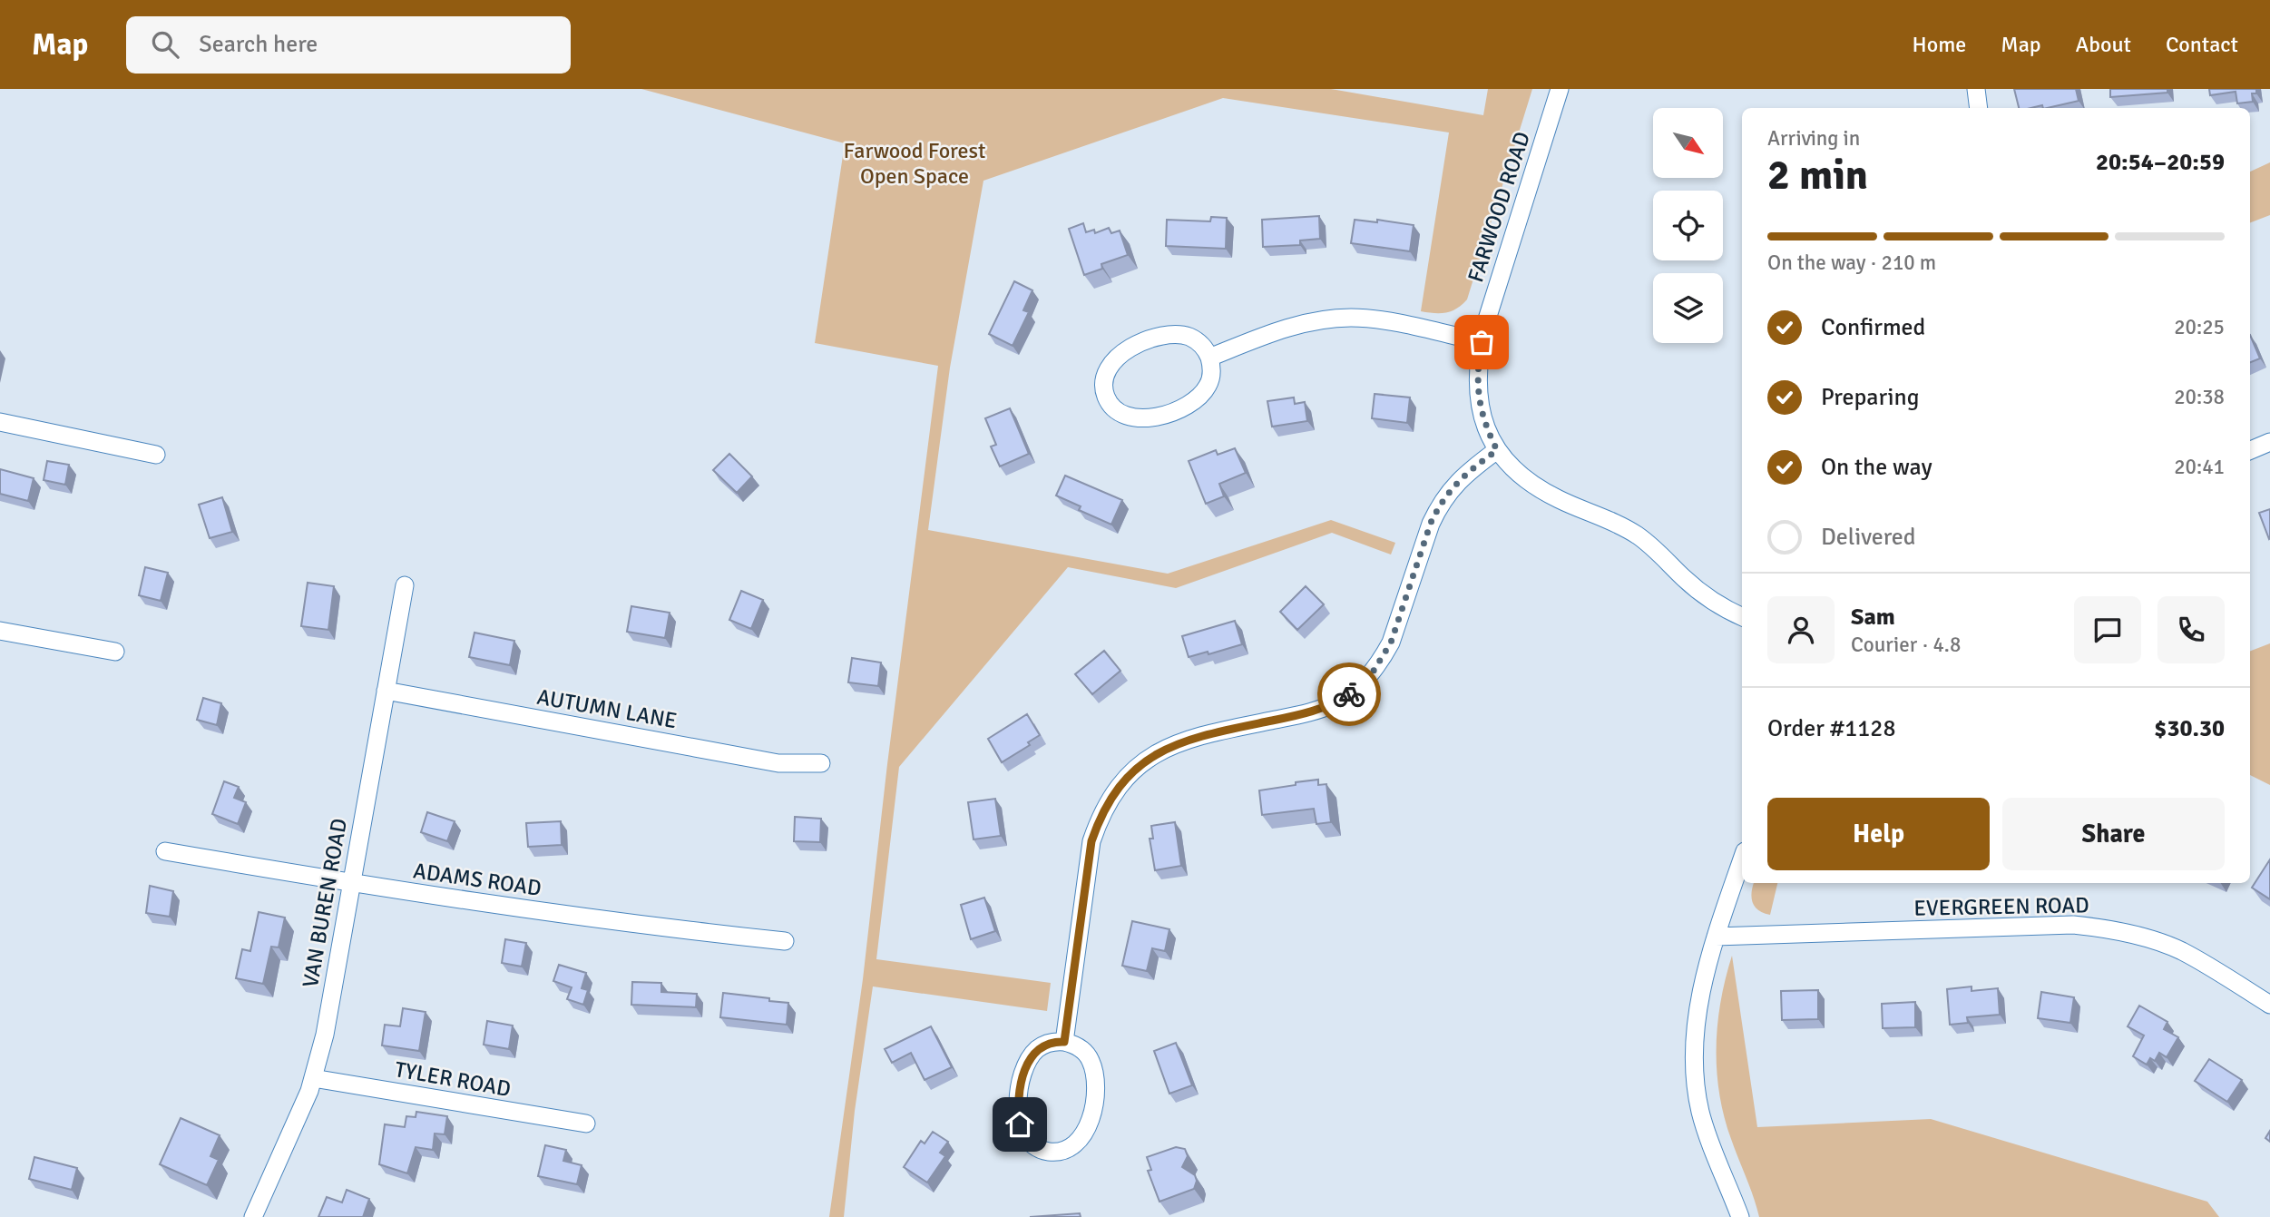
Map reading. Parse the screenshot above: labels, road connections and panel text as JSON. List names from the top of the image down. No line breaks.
{"streets":{"street":["FARWOOD ROAD","AUTUMN LANE","ADAMS ROAD","VAN BUREN ROAD","EVERGREEN ROAD","TYLER ROAD"]},"crossings":[["AUTUMN LANE","VAN BUREN ROAD"],["ADAMS ROAD","VAN BUREN ROAD"],["VAN BUREN ROAD","TYLER ROAD"]],"parks":["Farwood Forest Open Space"],"north":"bottom right","page":{"header":"Map","search":"Search here","nav":["Home","Map","About","Contact"],"heading":["2 min","Arriving in","20:54–20:59"],"panel":["Sam","Courier · 4.8","Order #1128","$30.30"],"bar":"On the way · 210 m","list":[["Confirmed","20:25"],["Preparing","20:38"],["On the way","20:41"],"Delivered"],"buttons":["Help","Share"]}}
